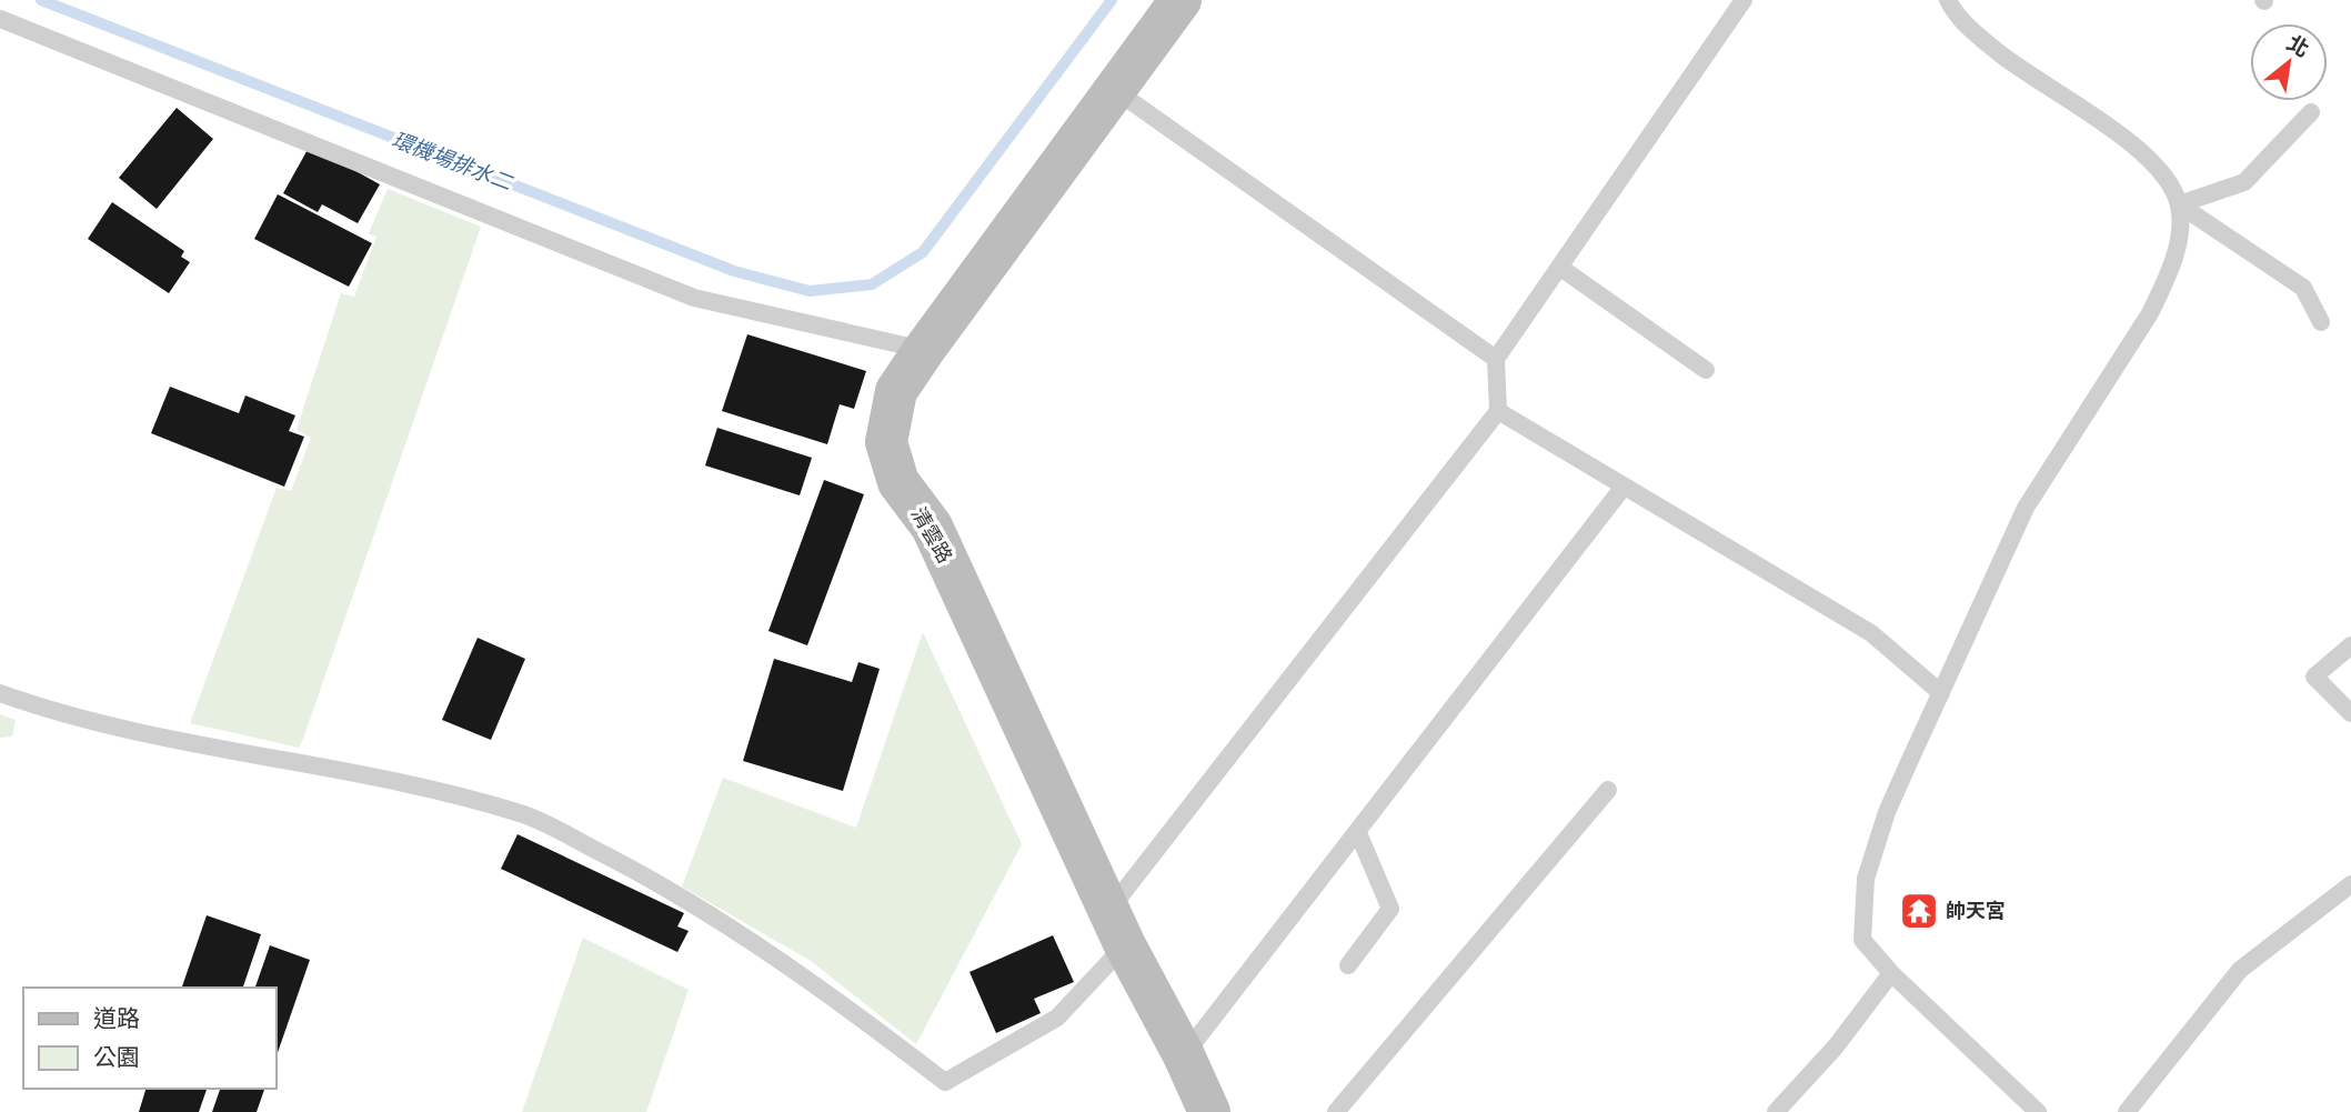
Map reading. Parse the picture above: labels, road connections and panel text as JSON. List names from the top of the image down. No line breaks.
{"streets":{"street":["清雲路"]},"water":["環機場排水二"],"places":{"temple":["帥天宮"]},"legend":["道路","公園"],"north":"top right"}
